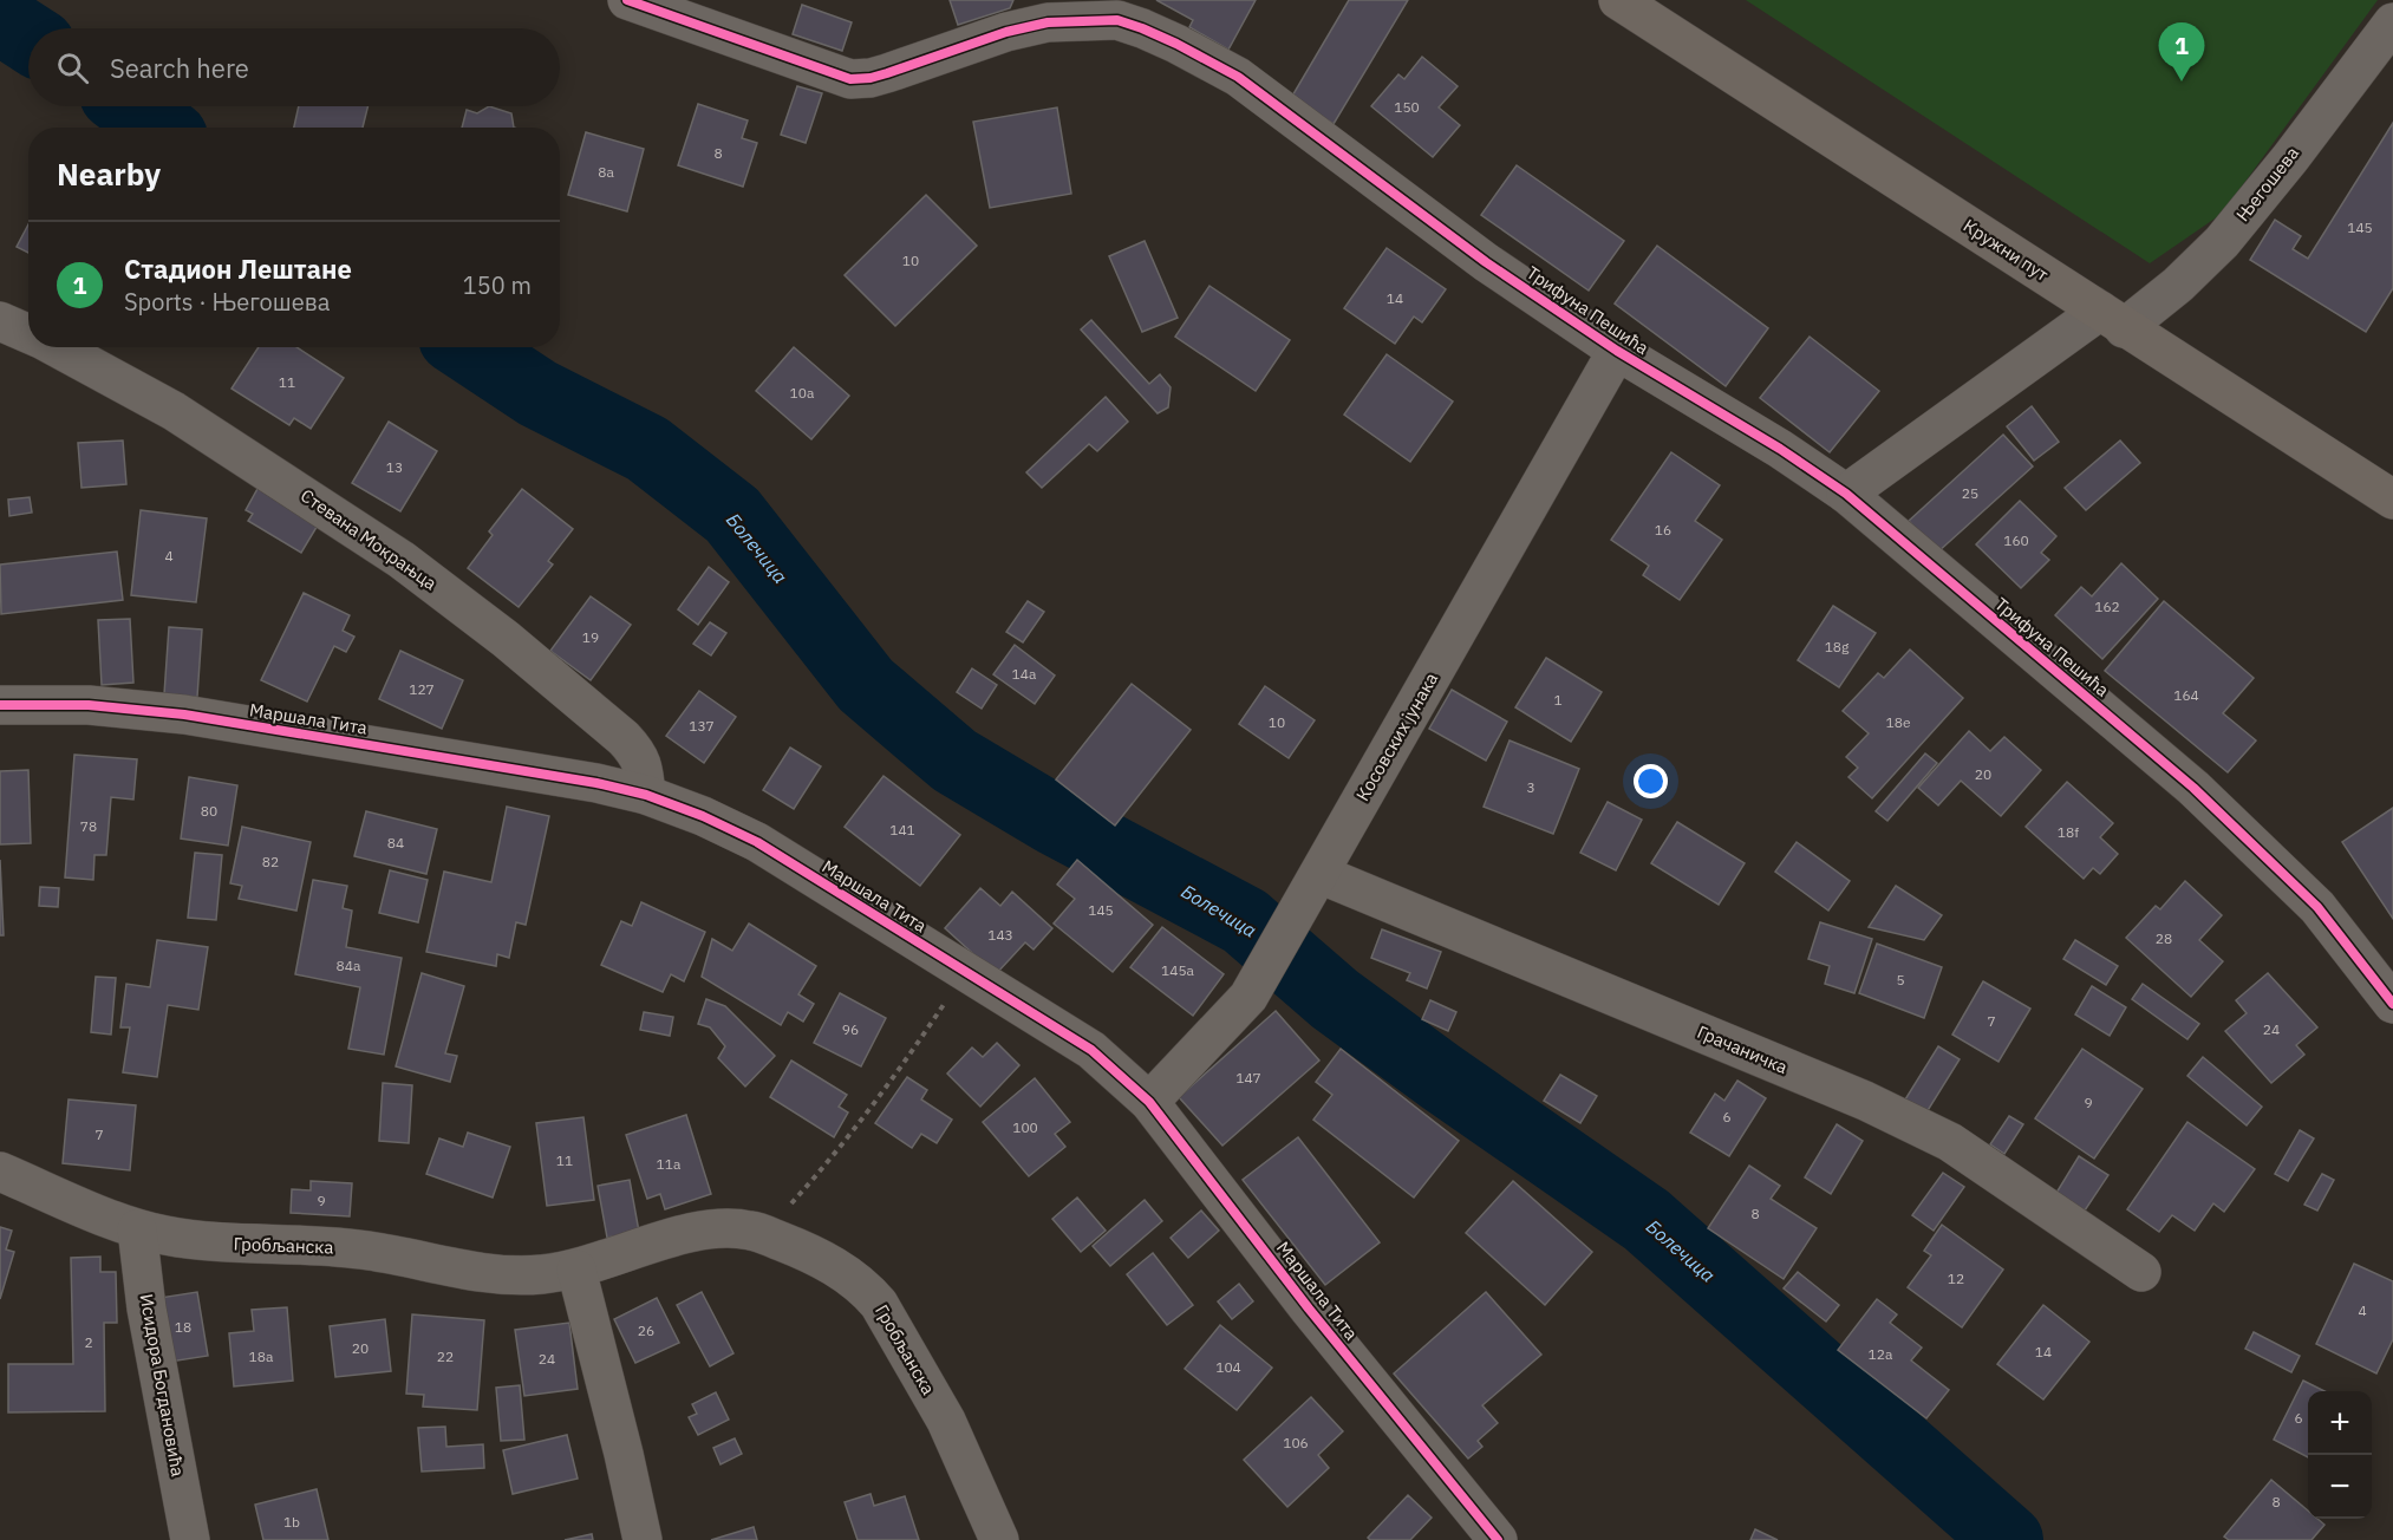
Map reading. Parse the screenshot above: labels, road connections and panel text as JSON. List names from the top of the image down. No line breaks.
{"streets":{"main road":["Кружни пут"],"street":["Његошева","Трифуна Пешића","Стевана Мокрањца","Маршала Тита","Косовских јунака","Грачаничка","Гробљанска","Исидора Богдановића"]},"crossings":[["Његошева","Кружни пут"],["Његошева","Трифуна Пешића"],["Трифуна Пешића","Косовских јунака"],["Стевана Мокрањца","Маршала Тита"],["Маршала Тита","Косовских јунака"],["Косовских јунака","Грачаничка"],["Гробљанска","Исидора Богдановића"]],"water":["Болечица"],"house_numbers":["150","8","8a","145","10","14","11","10a","13","25","16","160","4","162","19","18g","14a","127","164","1","10","18e","137","20","3","80","78","141","18f","84","82","145","143","28","84a","145a","5","7","96","24","147","9","6","100","7","11","11a","9","8","12","4","18","26","2","20","14","12a","18a","22","24","104","6","106","8","1b"],"page":{"pins":"1","search":"Search here","heading":"Nearby","list":[{"mark":"1","name":"Стадион Лештане","note":"Sports · Његошева","value":"150 m"}],"map_buttons":["+","−"]}}
